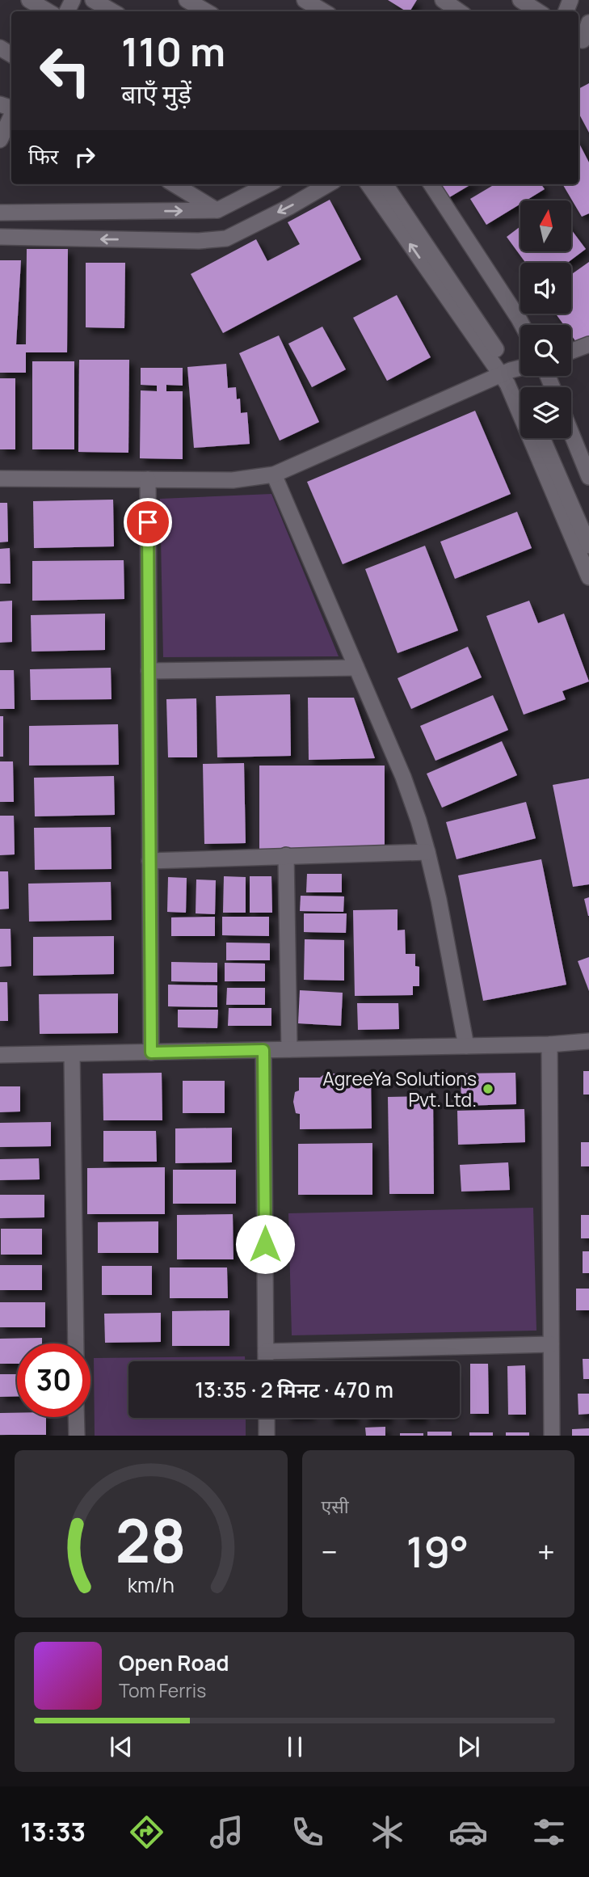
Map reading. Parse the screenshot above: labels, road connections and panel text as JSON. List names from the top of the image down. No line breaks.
{"places":["AgreeYa Solutions Pvt. Ltd."],"north":"top","page":{"turn":["110 m","बाएँ मुड़ें"],"then":"फिर","limit":"30","trip":"13:35 · 2 मिनट · 470 m","tile":"एसी","heat":["−","19°","+"],"song":["Open Road","Tom Ferris"],"tabs":"13:33","gauge":["28","km/h"]}}
